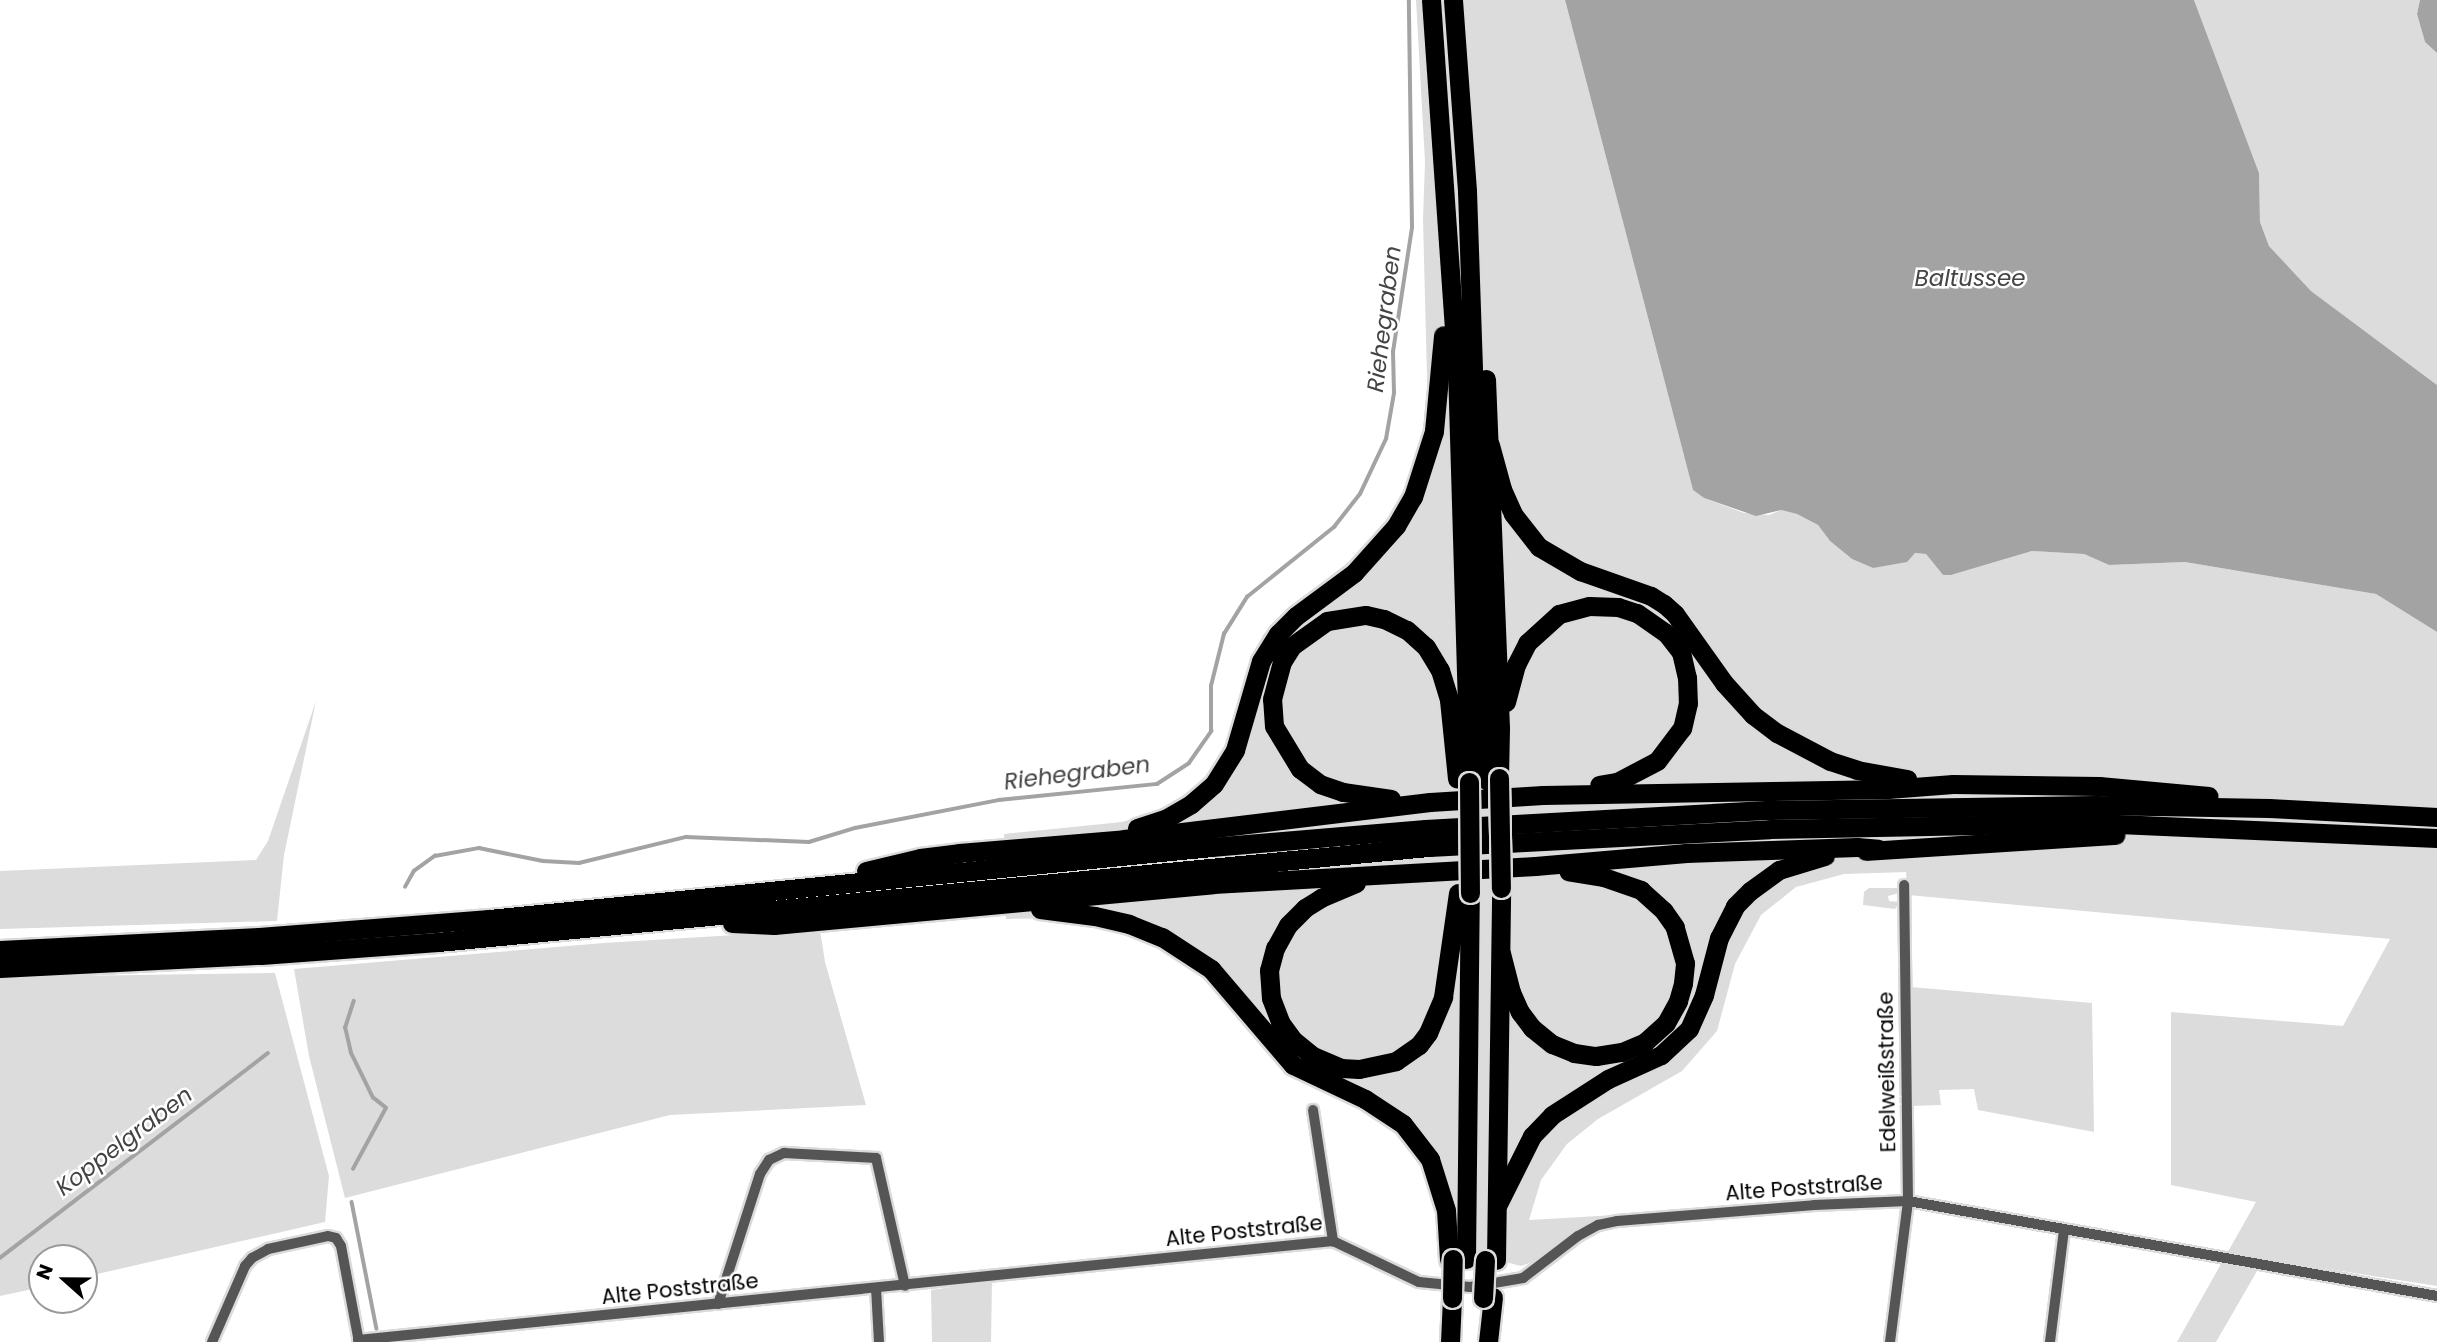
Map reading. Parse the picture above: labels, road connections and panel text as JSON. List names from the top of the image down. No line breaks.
{"streets":{"street":["Edelweißstraße","Alte Poststraße"]},"crossings":[["Edelweißstraße","Alte Poststraße"]],"water":["Baltussee","Riehegraben","Koppelgraben"],"north":"left"}
